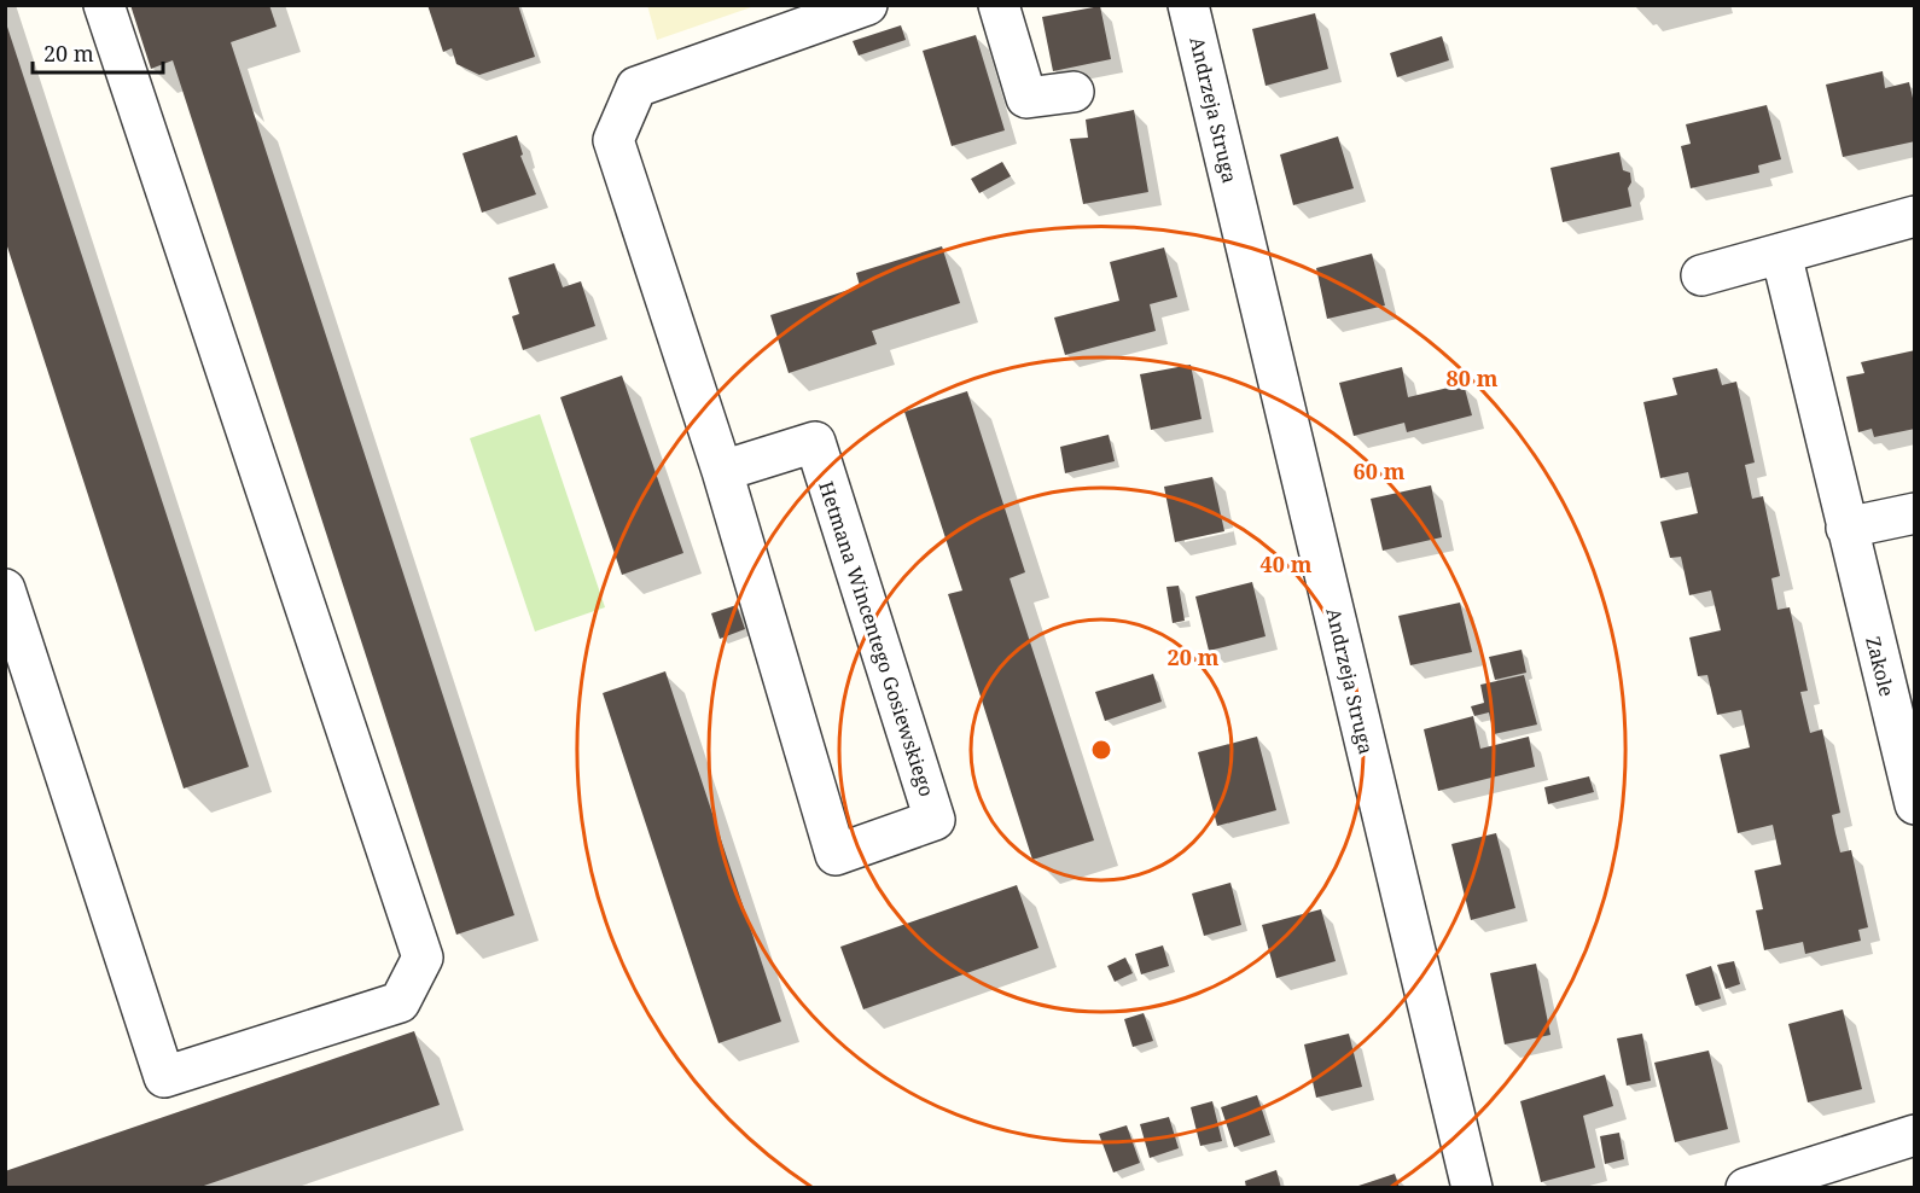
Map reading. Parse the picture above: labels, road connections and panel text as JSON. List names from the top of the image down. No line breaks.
{"streets":{"street":["Andrzeja Struga","Hetmana Wincentego Gosiewskiego","Zakole"]},"scale_bar":"20 m","rings":["80 m","60 m","40 m","20 m"]}
